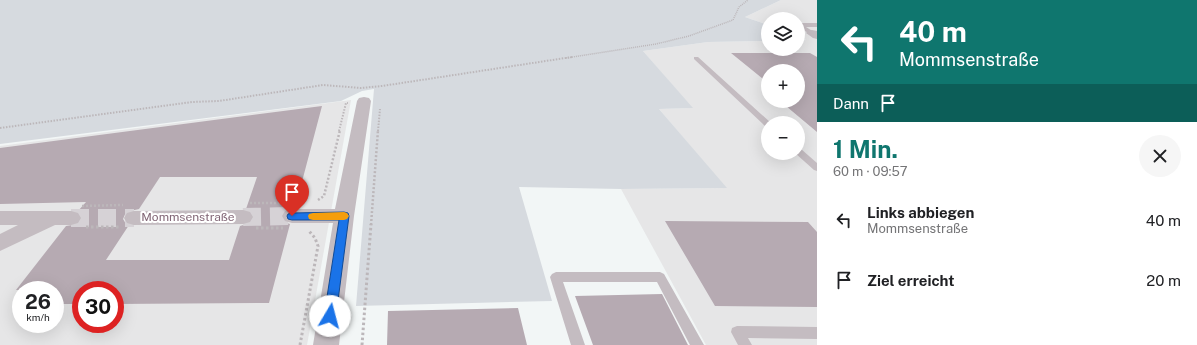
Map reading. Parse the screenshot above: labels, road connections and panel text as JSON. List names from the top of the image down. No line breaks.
{"streets":{"street":["Mommsenstraße"]},"page":{"turn":["40 m","Mommsenstraße"],"map_buttons":["+","−"],"then":"Dann","heading":["1 Min.","60 m · 09:57"],"list":[{"name":"Links abbiegen","note":"Mommsenstraße","value":"40 m"},{"name":"Ziel erreicht","value":"20 m"}],"speed":"26 km/h","limit":"30"}}
